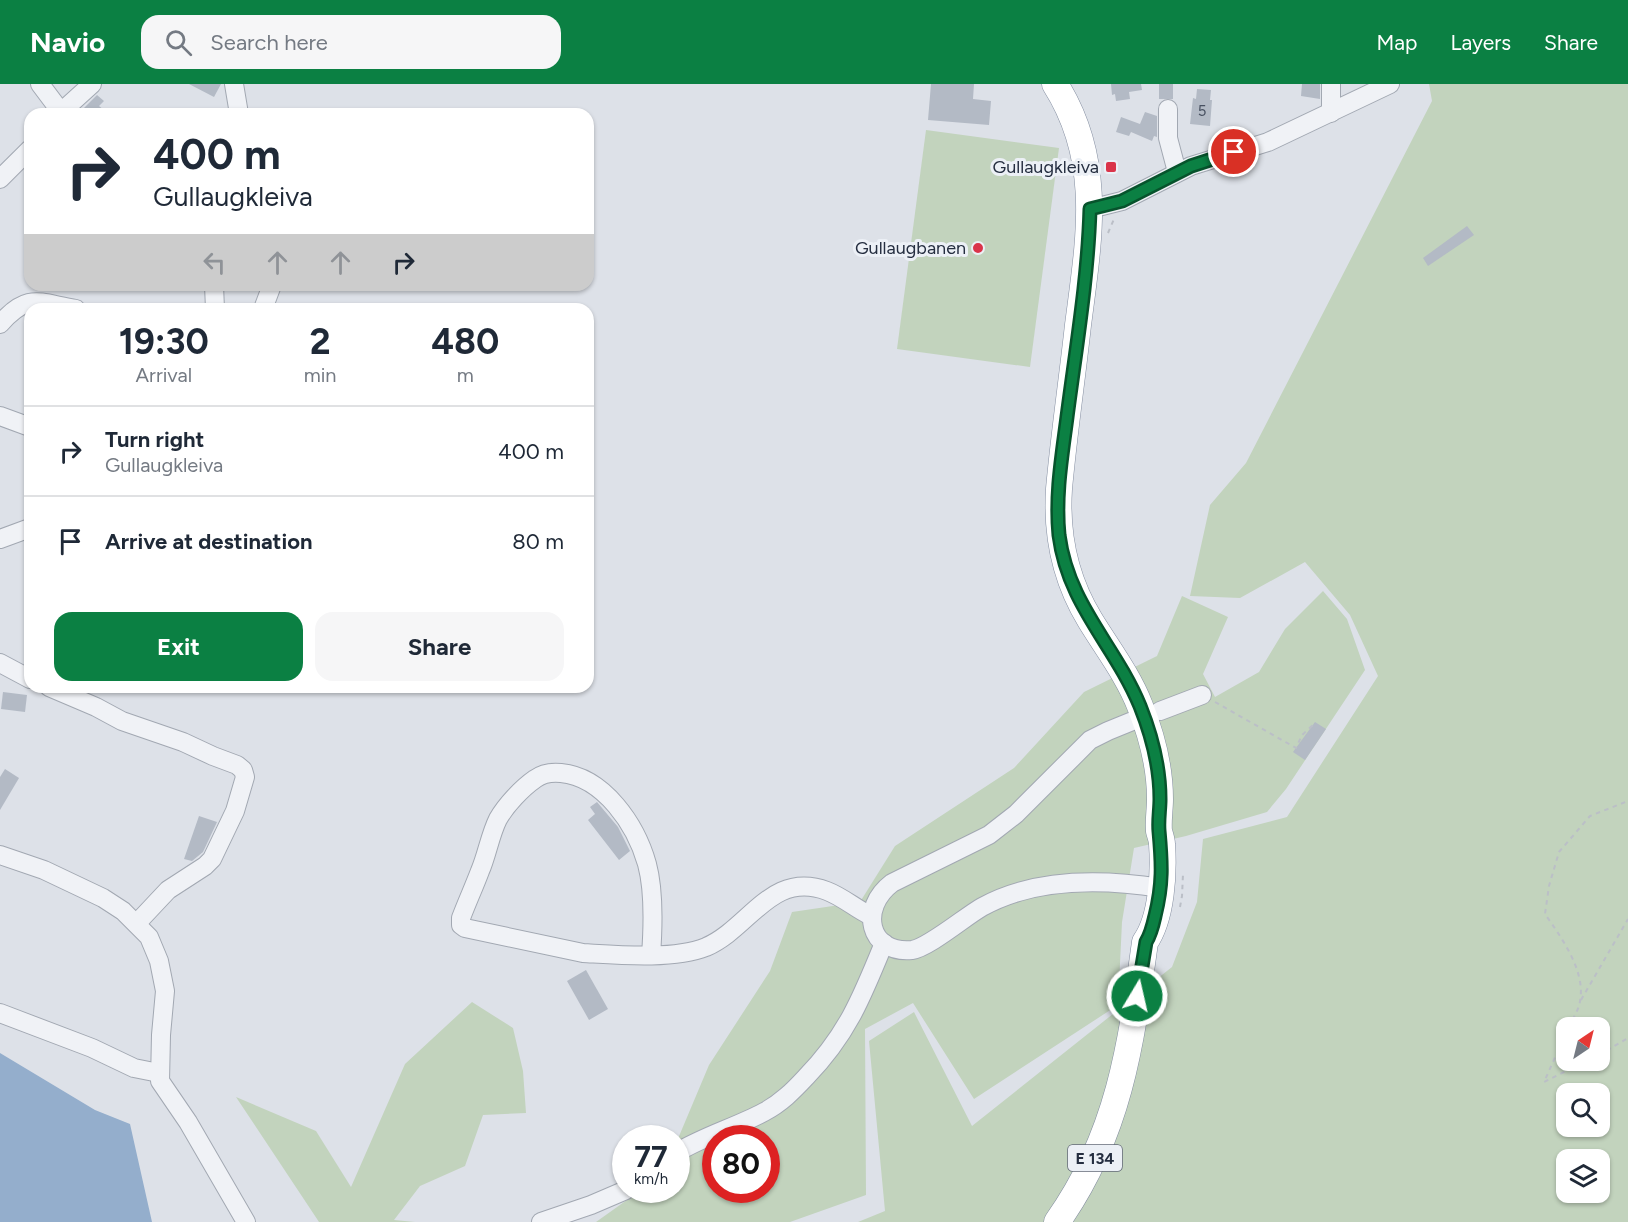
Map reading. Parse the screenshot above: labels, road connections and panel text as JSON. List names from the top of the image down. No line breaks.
{"streets":{"highway":["E 134"]},"places":{"transit":["Gullaugkleiva"],"other":["Gullaugbanen"]},"house_numbers":["5"],"north":"top right","page":{"header":"Navio","search":"Search here","nav":["Map","Layers","Share"],"turn":["400 m","Gullaugkleiva"],"eta":["19:30","Arrival","2","min","480","m"],"list":[{"name":"Turn right","note":"Gullaugkleiva","value":"400 m"},{"name":"Arrive at destination","value":"80 m"}],"buttons":["Exit","Share"],"speed":"77 km/h","limit":"80"}}
